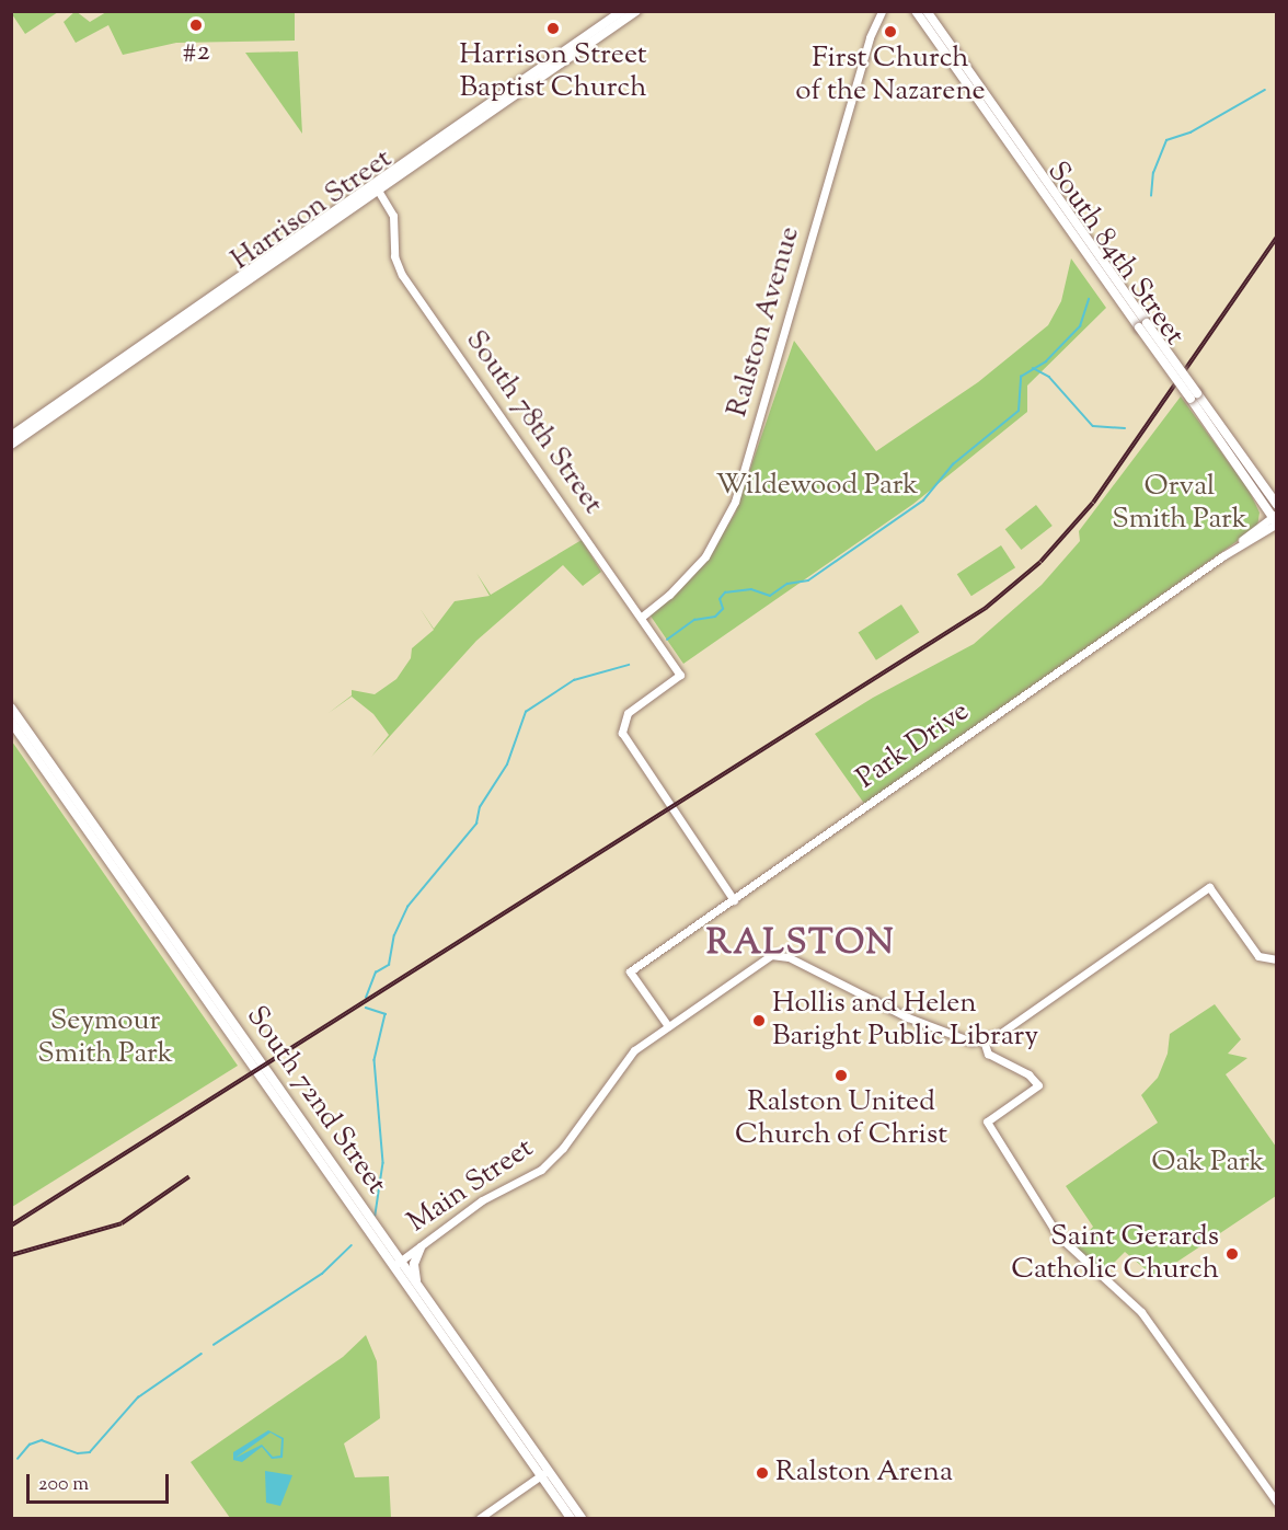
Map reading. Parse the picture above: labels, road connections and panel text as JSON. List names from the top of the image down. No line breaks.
{"streets":{"main road":["Harrison Street","South 84th Street","South 72nd Street"],"street":["Ralston Avenue","South 78th Street","Park Drive","Main Street"]},"crossings":[["Harrison Street","South 78th Street"],["South 84th Street","Park Drive"],["Ralston Avenue","South 78th Street"],["South 78th Street","Park Drive"],["Park Drive","Main Street"],["South 72nd Street","Main Street"]],"districts":["RALSTON"],"parks":["Wildewood Park","Orval Smith Park","Seymour Smith Park","Oak Park"],"places":["#2","Harrison Street Baptist Church","First Church of the Nazarene","Hollis and Helen Baright Public Library","Ralston United Church of Christ","Saint Gerards Catholic Church","Ralston Arena"],"scale_bar":"200 m"}
